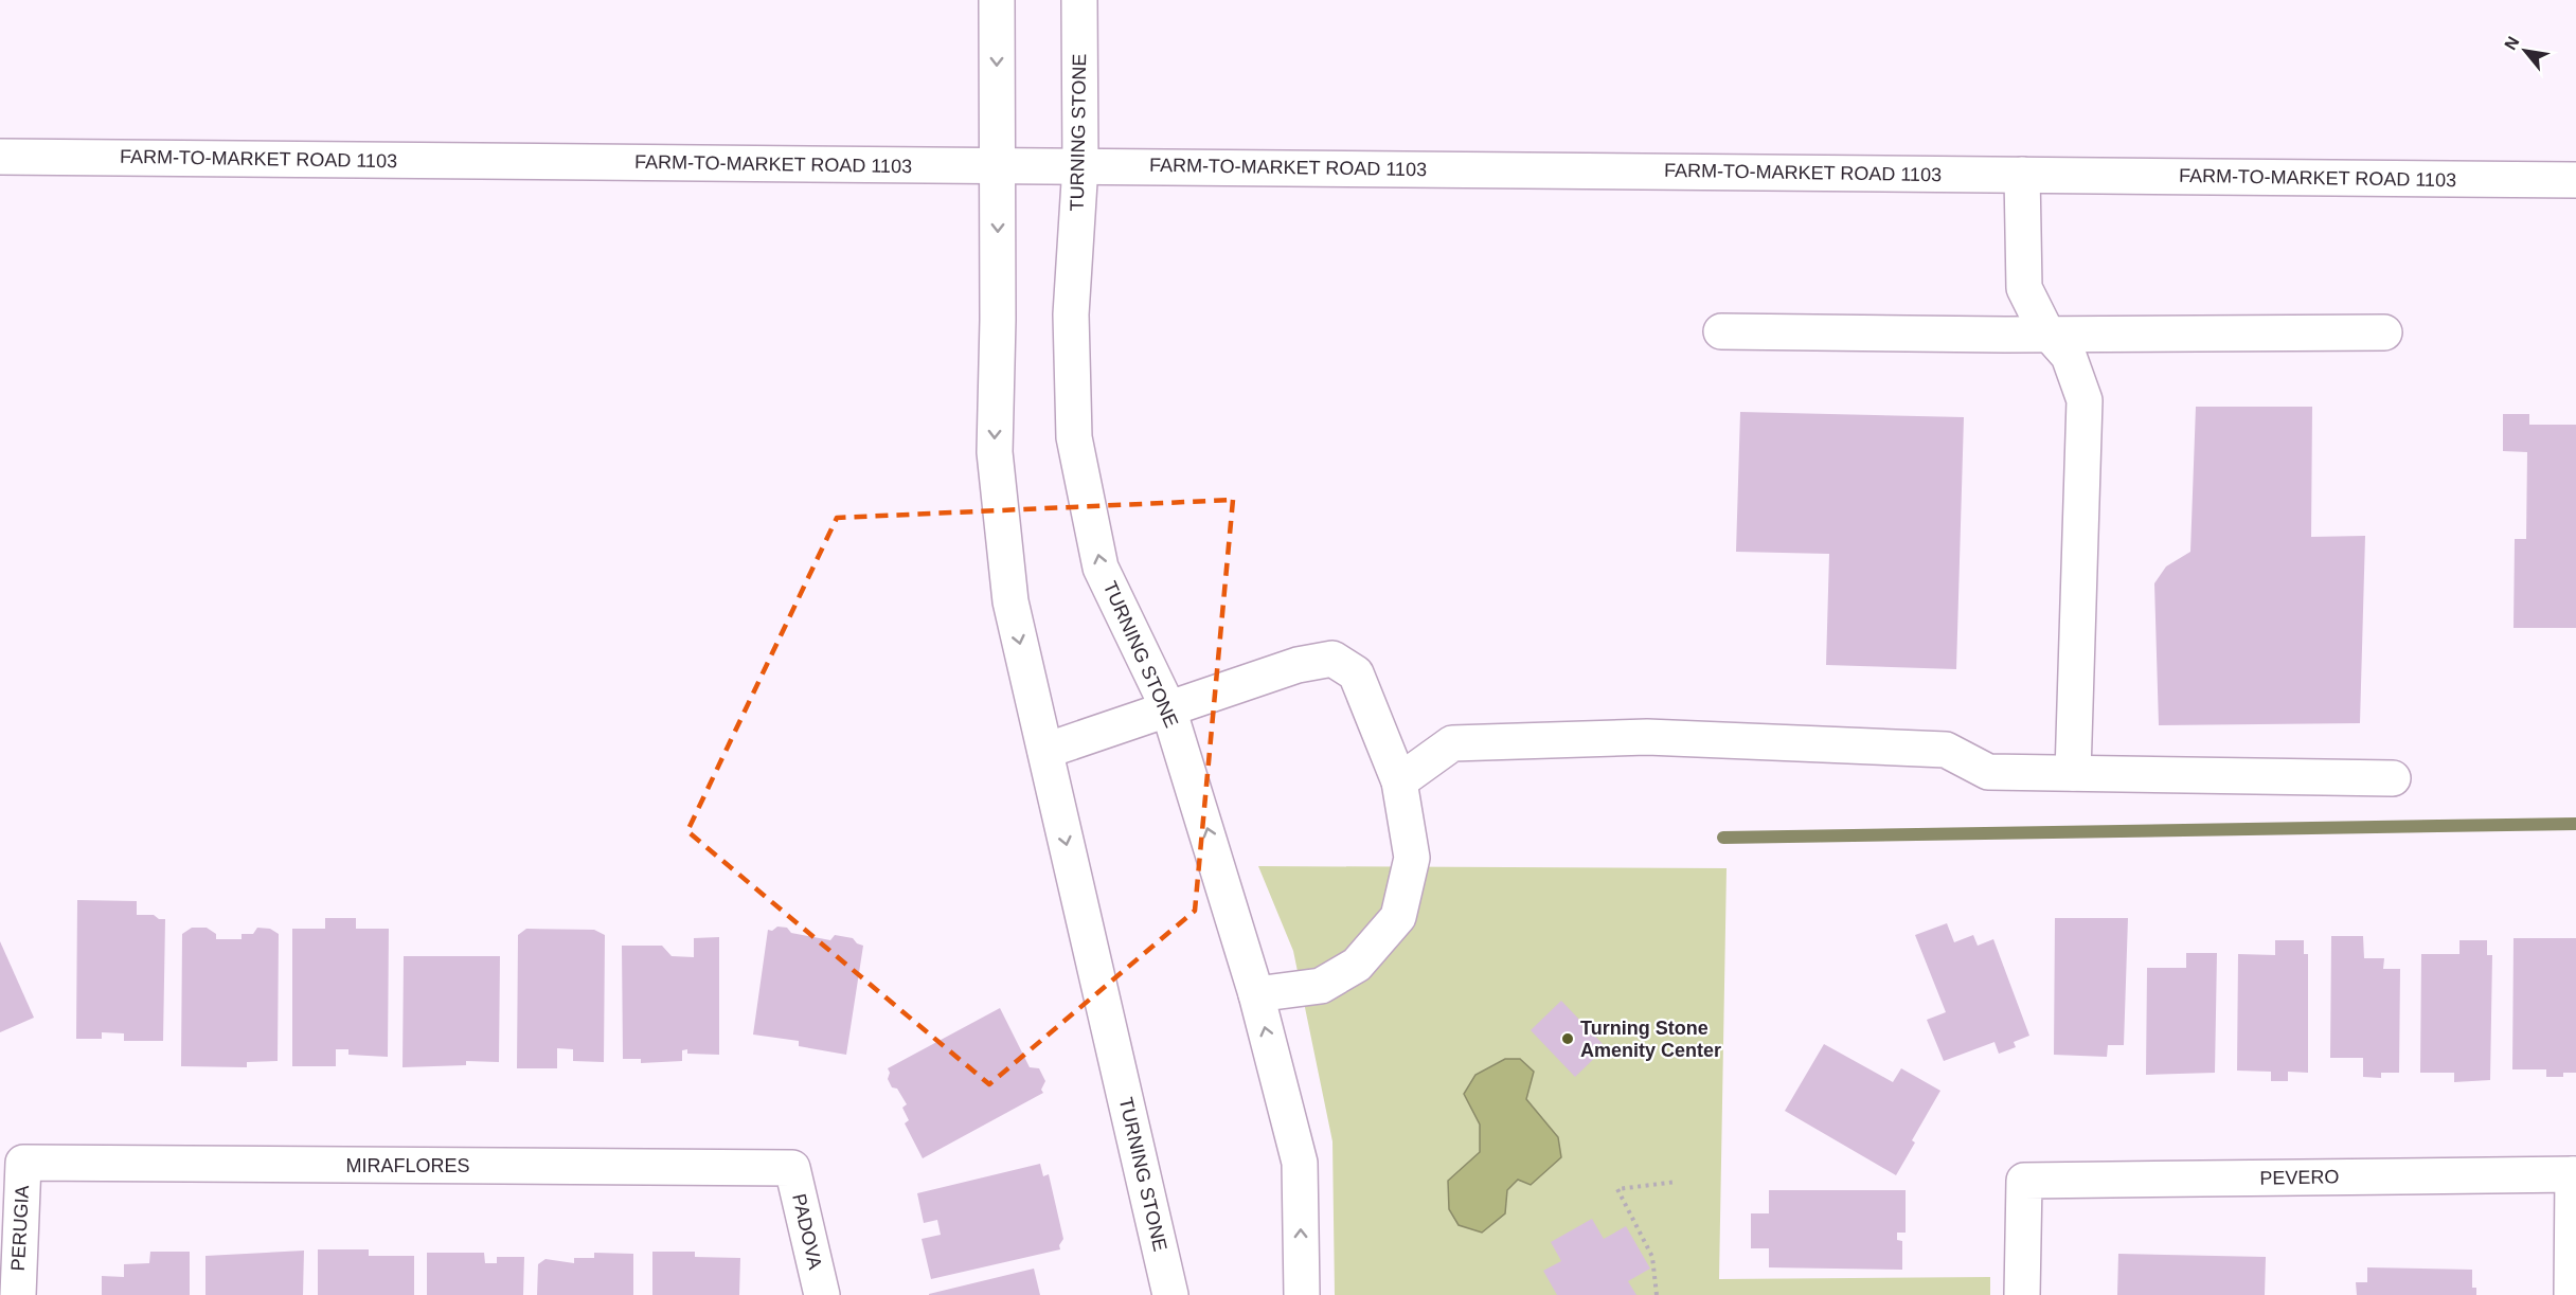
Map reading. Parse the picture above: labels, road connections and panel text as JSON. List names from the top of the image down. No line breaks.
{"streets":{"street":["TURNING STONE","FARM-TO-MARKET ROAD 1103","MIRAFLORES","PEVERO","PERUGIA","PADOVA"]},"crossings":[["TURNING STONE","FARM-TO-MARKET ROAD 1103"],["MIRAFLORES","PERUGIA"],["MIRAFLORES","PADOVA"]],"places":["Turning Stone Amenity Center"],"north":"top left"}
